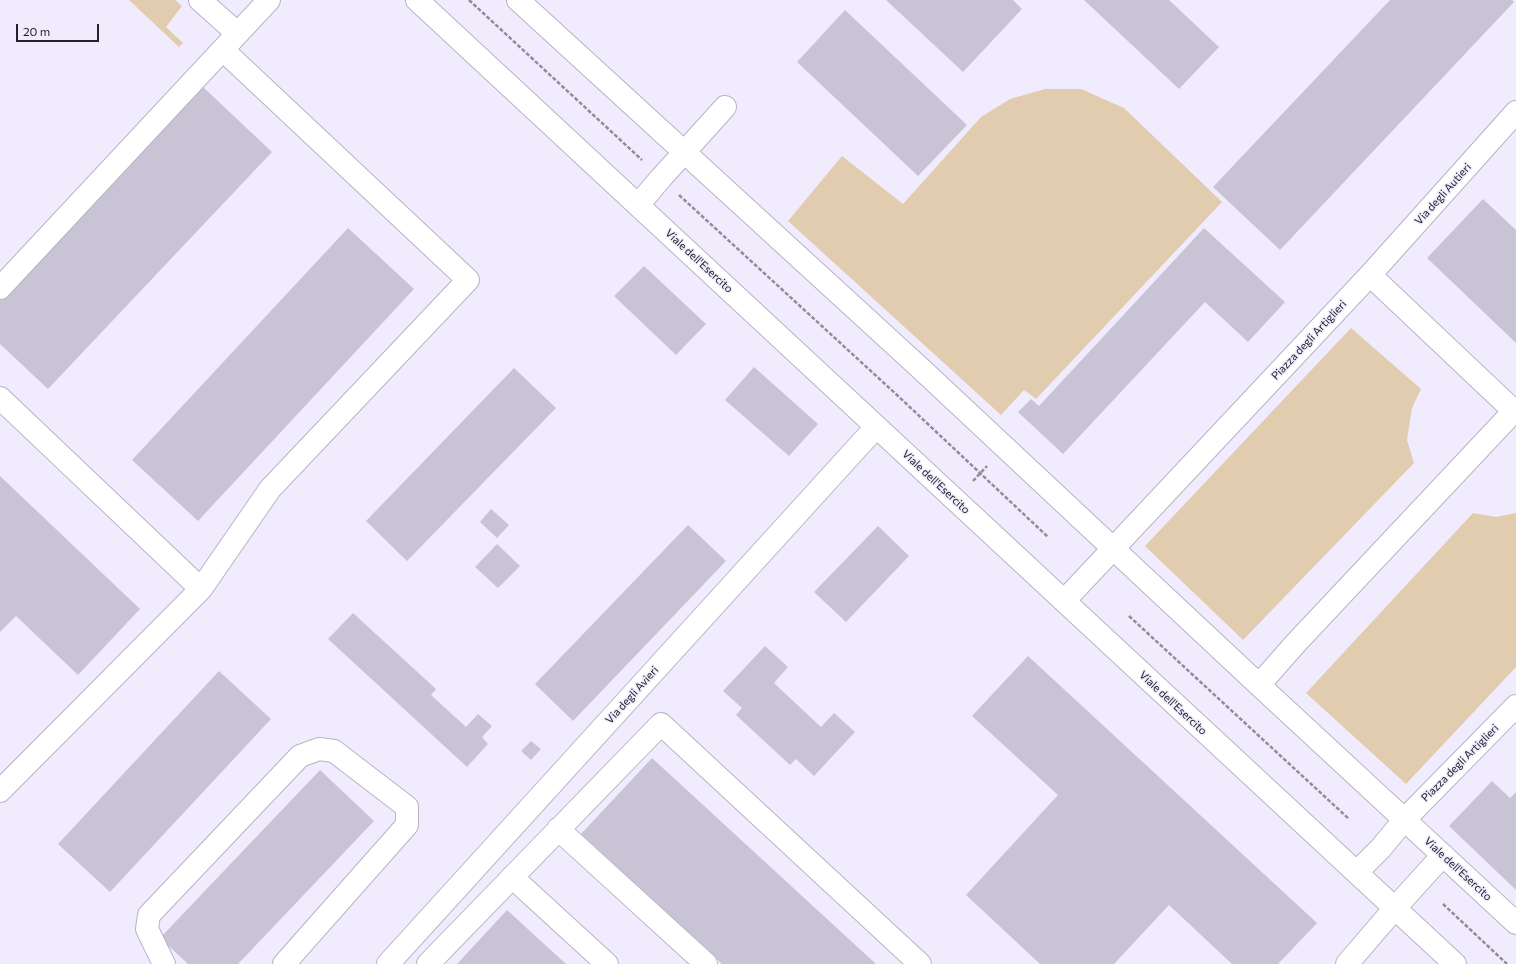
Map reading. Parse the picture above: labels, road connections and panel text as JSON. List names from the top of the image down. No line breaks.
{"streets":{"street":["Via degli Autieri","Viale dell'Esercito","Piazza degli Artiglieri","Via degli Avieri"]},"crossings":[["Via degli Autieri","Piazza degli Artiglieri"],["Viale dell'Esercito","Piazza degli Artiglieri"],["Viale dell'Esercito","Via degli Avieri"]],"scale_bar":"20 m"}
